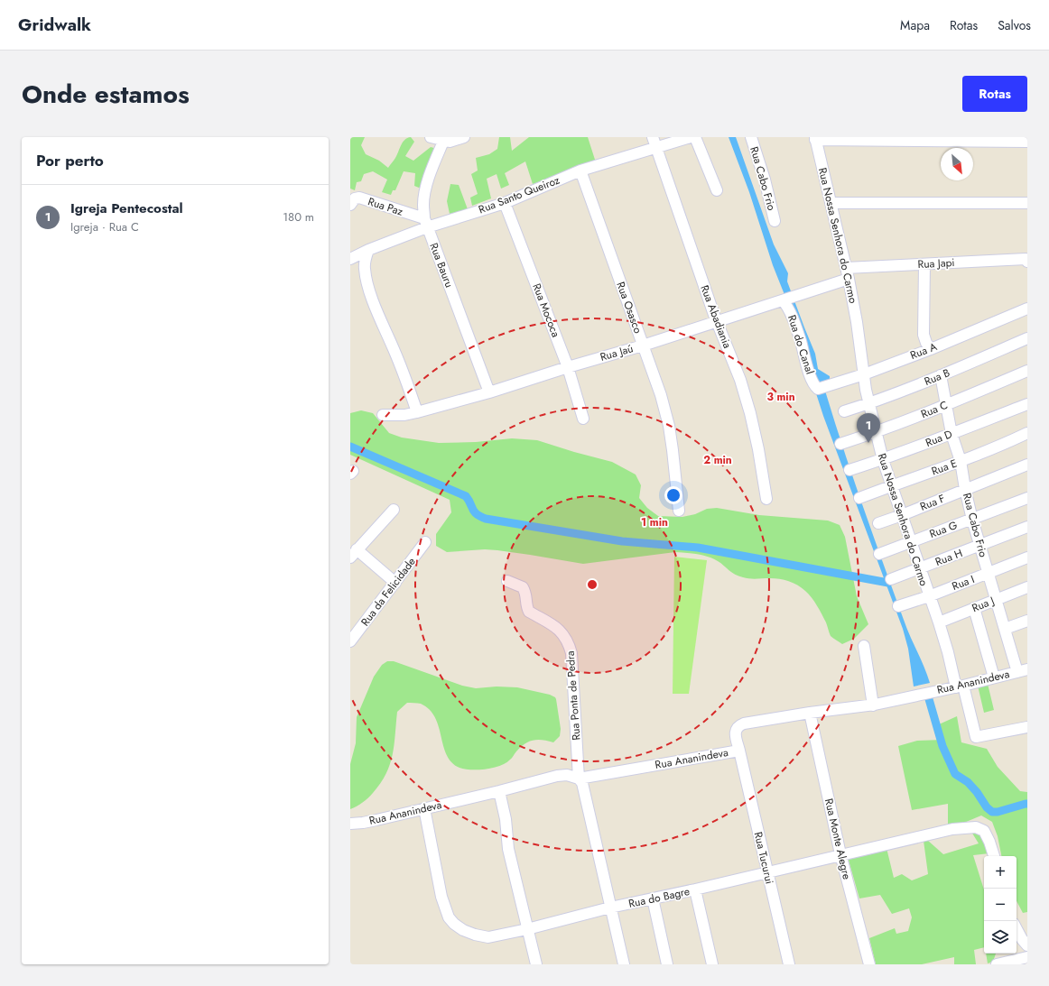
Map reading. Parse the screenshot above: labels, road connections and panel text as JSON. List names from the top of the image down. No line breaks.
{"streets":{"street":["Rua Cabo Frio","Rua Santo Queiroz","Rua Paz","Rua Nossa Senhora do Carmo","Rua Japi","Rua Bauru","Rua Osasco","Rua Mococa","Rua Abadiania","Rua do Canal","Rua A","Rua Jaú","Rua B","Rua C","Rua D","Rua E","Rua F","Rua G","Rua H","Rua I","Rua da Felicidade","Rua J","Rua Ananindeva","Rua Ponta de Pedra","Rua Monte Alegre","Rua Tucurui","Rua do Bagre"]},"crossings":[["Rua Cabo Frio","Rua B"],["Rua Cabo Frio","Rua C"],["Rua Cabo Frio","Rua D"],["Rua Cabo Frio","Rua E"],["Rua Cabo Frio","Rua F"],["Rua Cabo Frio","Rua G"],["Rua Cabo Frio","Rua H"],["Rua Cabo Frio","Rua I"],["Rua Cabo Frio","Rua J"],["Rua Cabo Frio","Rua Ananindeva"],["Rua Santo Queiroz","Rua Paz"],["Rua Santo Queiroz","Rua Bauru"],["Rua Santo Queiroz","Rua Osasco"],["Rua Santo Queiroz","Rua Mococa"],["Rua Santo Queiroz","Rua Abadiania"],["Rua Paz","Rua Bauru"],["Rua Nossa Senhora do Carmo","Rua Japi"],["Rua Nossa Senhora do Carmo","Rua A"],["Rua Nossa Senhora do Carmo","Rua Jaú"],["Rua Nossa Senhora do Carmo","Rua B"],["Rua Nossa Senhora do Carmo","Rua C"],["Rua Nossa Senhora do Carmo","Rua D"],["Rua Nossa Senhora do Carmo","Rua E"],["Rua Nossa Senhora do Carmo","Rua F"],["Rua Nossa Senhora do Carmo","Rua G"],["Rua Nossa Senhora do Carmo","Rua H"],["Rua Nossa Senhora do Carmo","Rua I"],["Rua Nossa Senhora do Carmo","Rua J"],["Rua Nossa Senhora do Carmo","Rua Ananindeva"],["Rua Japi","Rua Jaú"],["Rua Bauru","Rua Jaú"],["Rua Osasco","Rua Jaú"],["Rua Mococa","Rua Jaú"],["Rua Abadiania","Rua Jaú"],["Rua do Canal","Rua A"],["Rua do Canal","Rua Jaú"],["Rua Ananindeva","Rua Ponta de Pedra"],["Rua Ananindeva","Rua Monte Alegre"],["Rua Ananindeva","Rua Tucurui"],["Rua Ananindeva","Rua do Bagre"],["Rua Monte Alegre","Rua do Bagre"],["Rua Tucurui","Rua do Bagre"]],"north":"bottom right","page":{"header":"Gridwalk","nav":["Mapa","Rotas","Salvos"],"title":"Onde estamos","buttons":"Rotas","heading":"Por perto","list":[{"mark":"1","name":"Igreja Pentecostal","note":"Igreja · Rua C","value":"180 m"}],"pins":"1","map_buttons":["+","−"]},"rings":["3 min","2 min","1 min"]}
